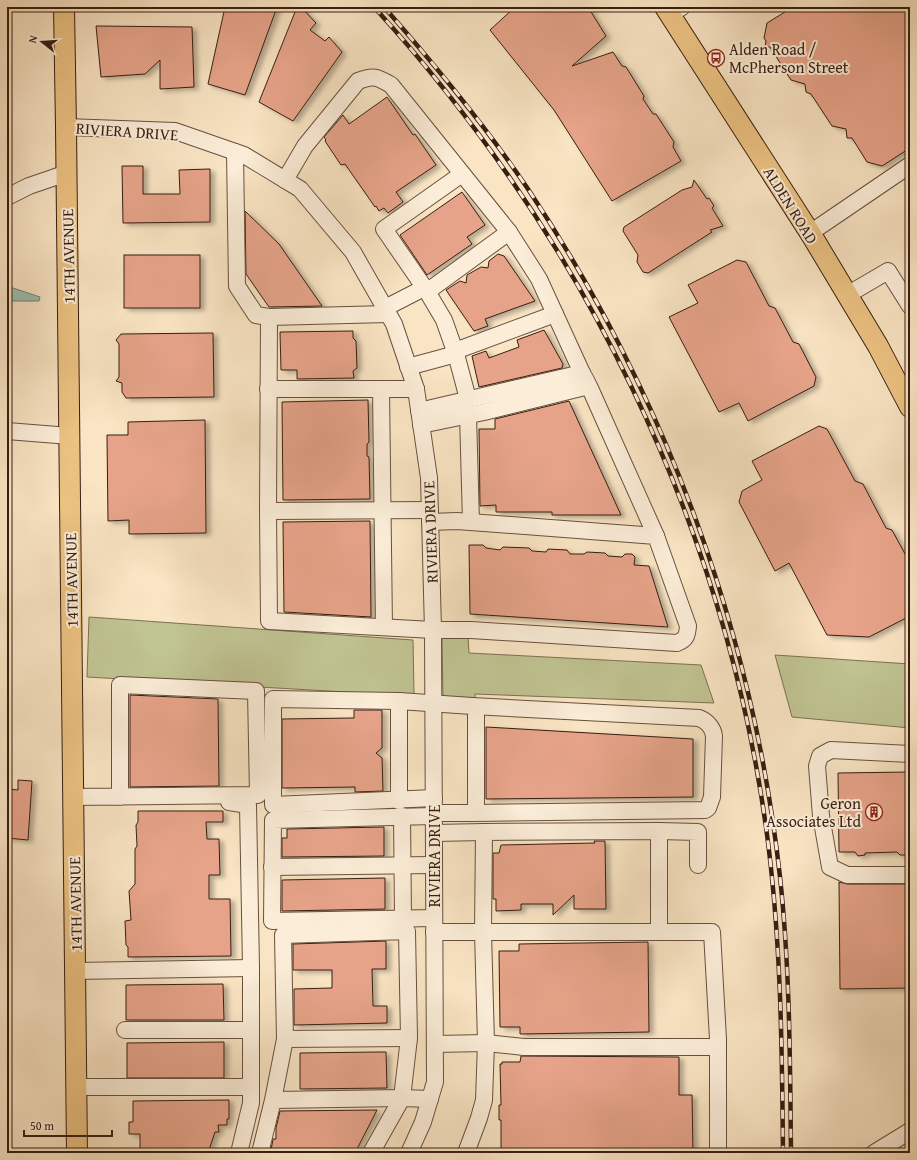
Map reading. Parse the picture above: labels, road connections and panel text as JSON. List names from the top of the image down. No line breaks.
{"streets":{"main road":["ALDEN ROAD","14TH AVENUE"],"street":["RIVIERA DRIVE"]},"crossings":[["RIVIERA DRIVE","14TH AVENUE"]],"places":{"bus stop":["Alden Road / McPherson Street"],"building":["Geron Associates Ltd"]},"scale_bar":"50 m","north":"left"}
